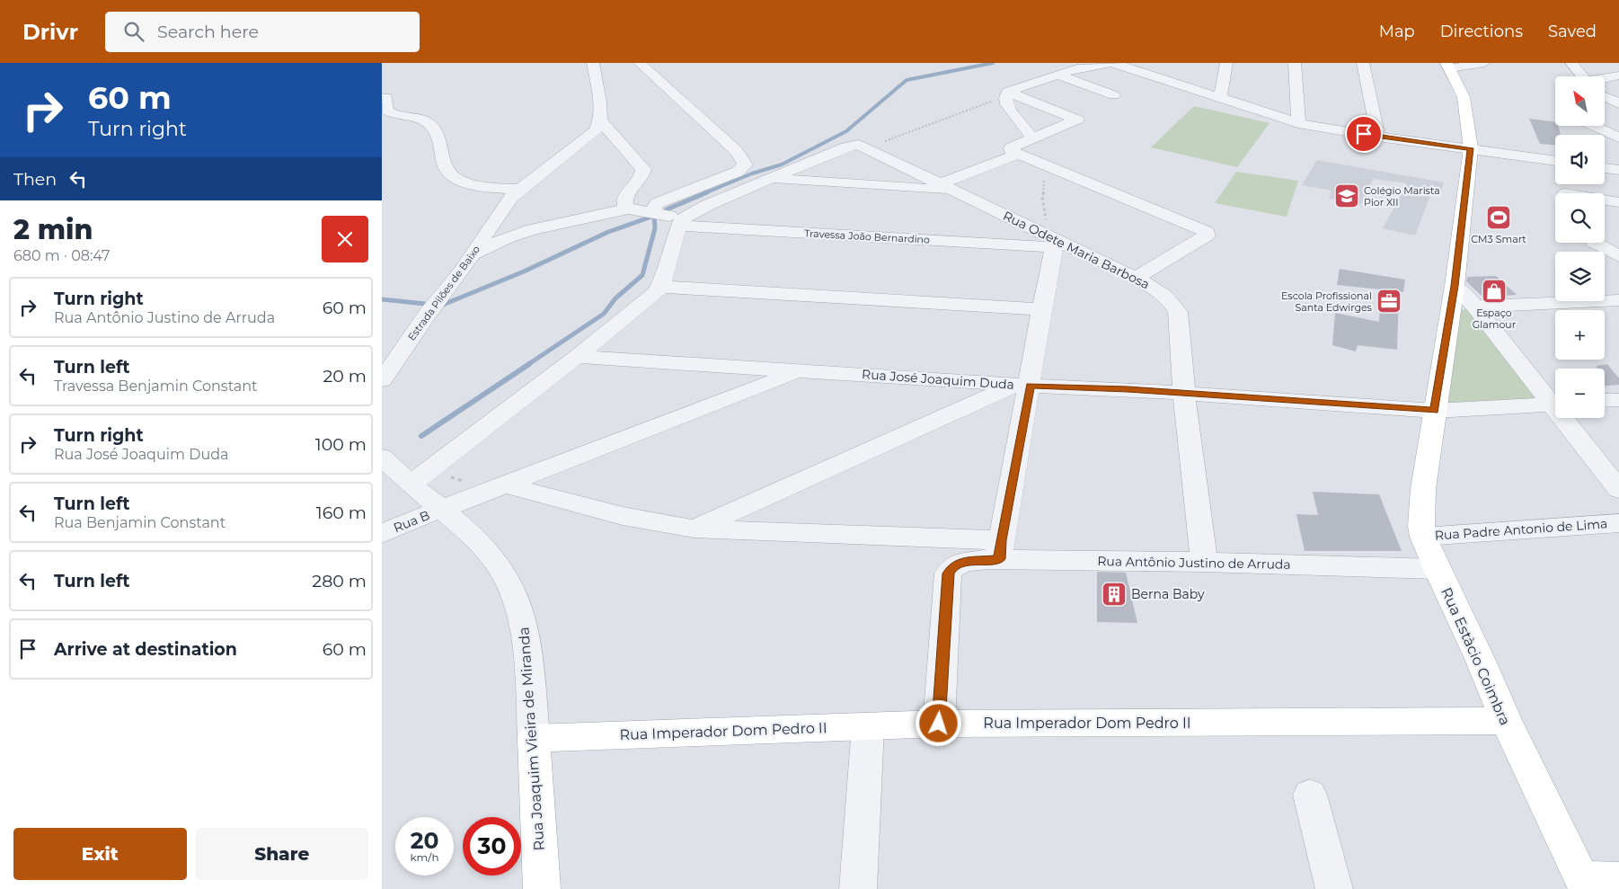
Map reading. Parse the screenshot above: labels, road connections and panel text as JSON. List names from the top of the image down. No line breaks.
{"streets":{"main road":["Rua Estàcio Coimbra","Rua Imperador Dom Pedro II","Rua Joaquim Vieira de Miranda"],"street":["Travessa João Bernardino","Rua Odete Maria Barbosa","Estrada Pilões de Baixo","Rua José Joaquim Duda","Rua B","Rua Padre Antonio de Lima","Rua Antônio Justino de Arruda"]},"crossings":[["Travessa João Bernardino","Rua Odete Maria Barbosa"],["Rua Odete Maria Barbosa","Rua José Joaquim Duda"],["Rua Odete Maria Barbosa","Rua Antônio Justino de Arruda"],["Rua José Joaquim Duda","Rua B"],["Rua José Joaquim Duda","Rua Estàcio Coimbra"],["Rua B","Rua Joaquim Vieira de Miranda"],["Rua Padre Antonio de Lima","Rua Estàcio Coimbra"],["Rua Antônio Justino de Arruda","Rua Estàcio Coimbra"],["Rua Antônio Justino de Arruda","Rua Imperador Dom Pedro II"],["Rua Estàcio Coimbra","Rua Imperador Dom Pedro II"],["Rua Imperador Dom Pedro II","Rua Joaquim Vieira de Miranda"]],"places":{"school or university":["Colégio Marista Pior XII"],"sports":["CM3 Smart"],"shop":["Espaço Glamour"],"office":["Escola Profissional Santa Edwirges"],"building":["Berna Baby"]},"north":"top left","page":{"header":"Drivr","search":"Search here","nav":["Map","Directions","Saved"],"turn":["60 m","Turn right"],"map_buttons":["+","−"],"then":"Then","heading":["2 min","680 m · 08:47"],"list":[{"name":"Turn right","note":"Rua Antônio Justino de Arruda","value":"60 m"},{"name":"Turn left","note":"Travessa Benjamin Constant","value":"20 m"},{"name":"Turn right","note":"Rua José Joaquim Duda","value":"100 m"},{"name":"Turn left","note":"Rua Benjamin Constant","value":"160 m"},{"name":"Turn left","value":"280 m"},{"name":"Arrive at destination","value":"60 m"}],"speed":"20 km/h","limit":"30","buttons":["Exit","Share"]}}
